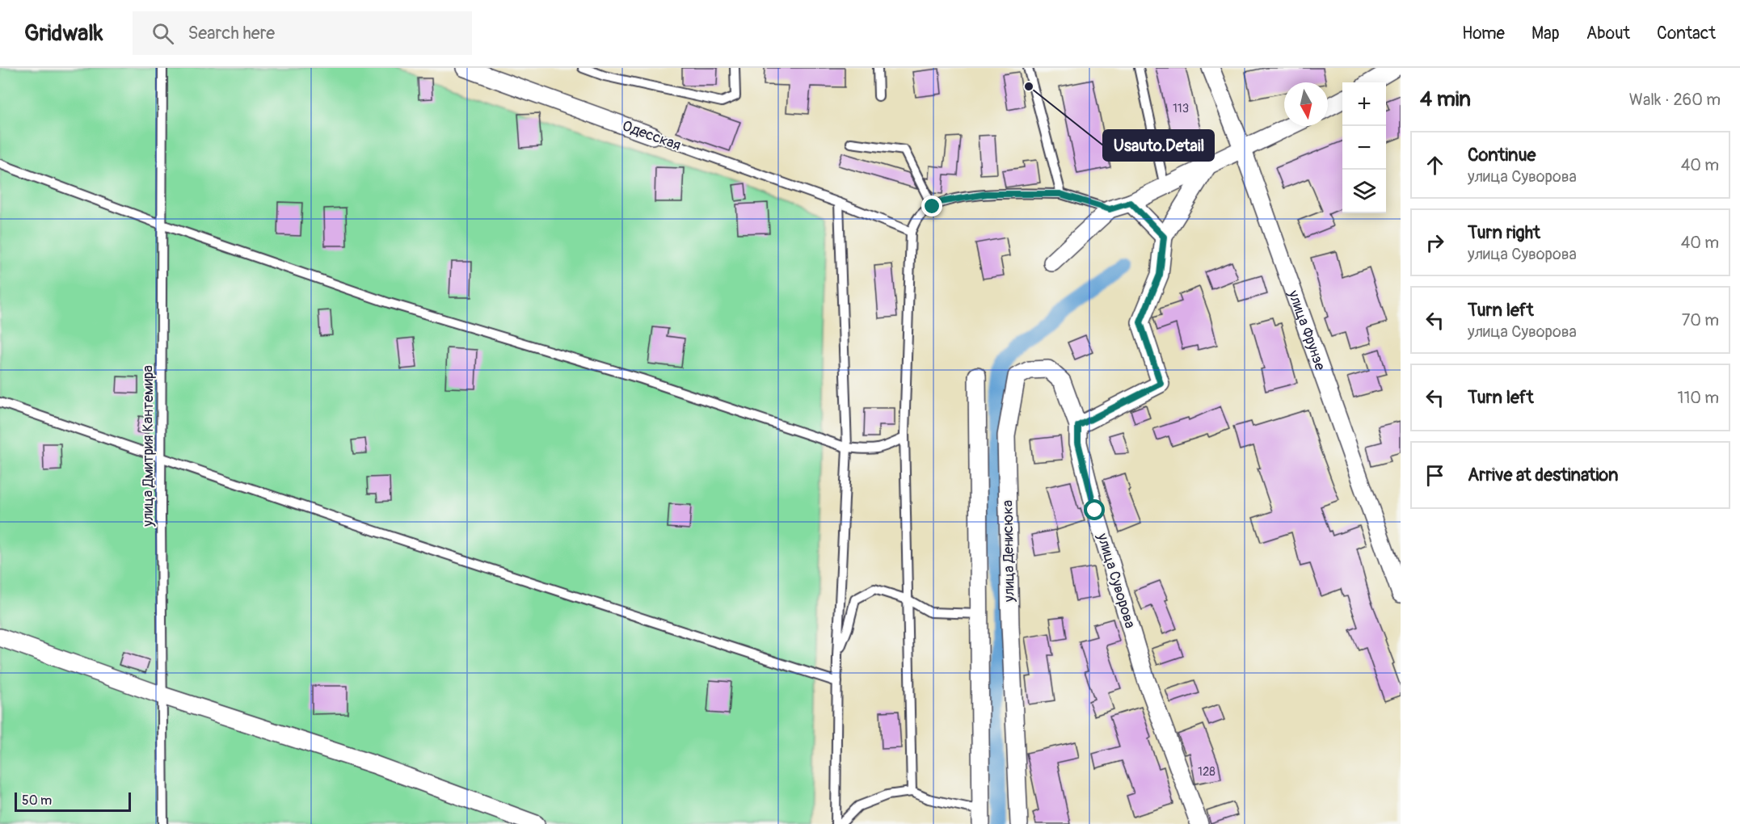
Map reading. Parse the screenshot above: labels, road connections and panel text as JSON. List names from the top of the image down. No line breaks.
{"streets":{"street":["Одесская","улица Фрунзе","улица Денисюка","улица Суворова"],"lane":["улица Дмитрия Кантемира"]},"crossings":[["улица Денисюка","улица Суворова"]],"places":["Usauto.Detail"],"house_numbers":["113","128"],"scale_bar":"50 m","north":"bottom","page":{"header":"Gridwalk","search":"Search here","nav":["Home","Map","About","Contact"],"heading":["4 min","Walk · 260 m"],"map_buttons":["+","−"],"list":[["Continue","улица Суворова","40 m"],["Turn right","улица Суворова","40 m"],["Turn left","улица Суворова","70 m"],["Turn left","110 m"],"Arrive at destination"],"scale":"50 m"}}
